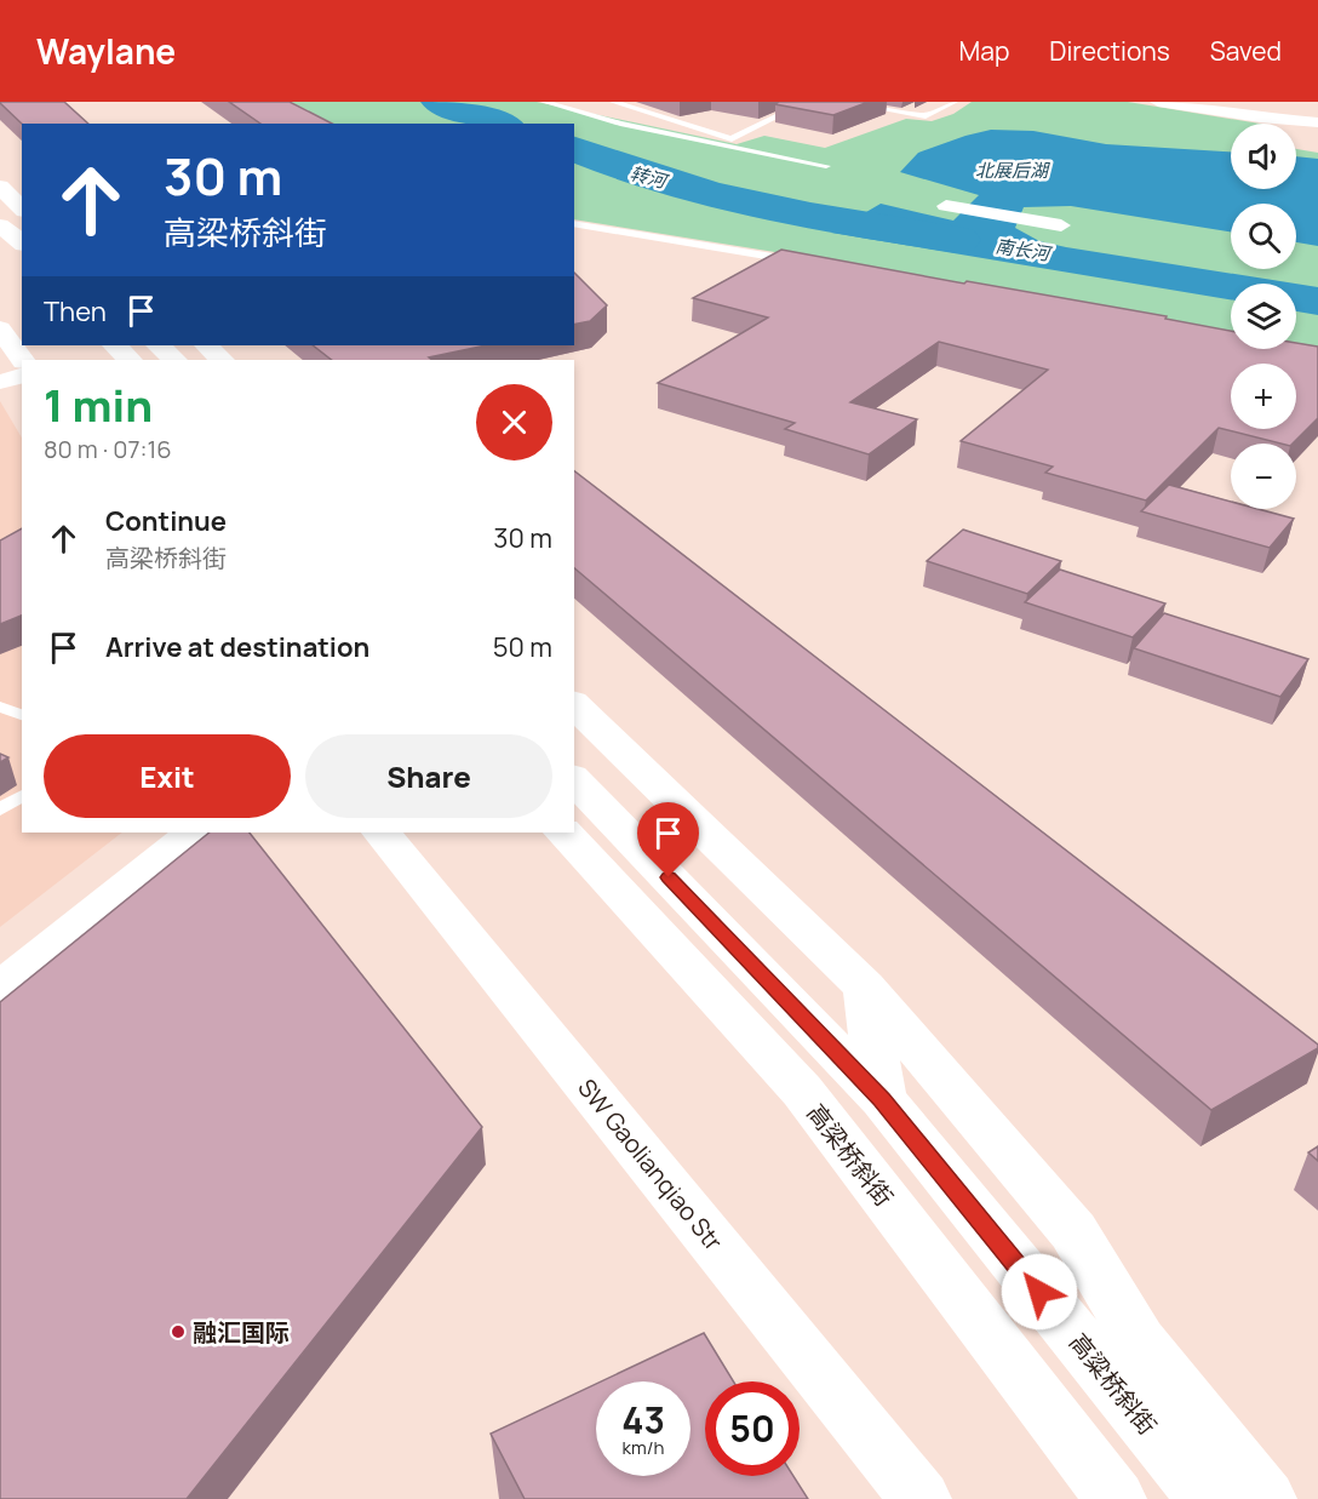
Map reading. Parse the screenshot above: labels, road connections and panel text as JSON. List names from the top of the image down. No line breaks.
{"streets":{"street":["高梁桥斜街","SW Gaolianqiao Str","高粱桥斜街"]},"water":["北展后湖","转河","南长河"],"places":["融汇国际"],"page":{"header":"Waylane","nav":["Map","Directions","Saved"],"map_buttons":["+","−"],"turn":["30 m","高梁桥斜街"],"then":"Then","heading":["1 min","80 m · 07:16"],"list":[{"name":"Continue","note":"高梁桥斜街","value":"30 m"},{"name":"Arrive at destination","value":"50 m"}],"buttons":["Exit","Share"],"speed":"43 km/h","limit":"50"}}
